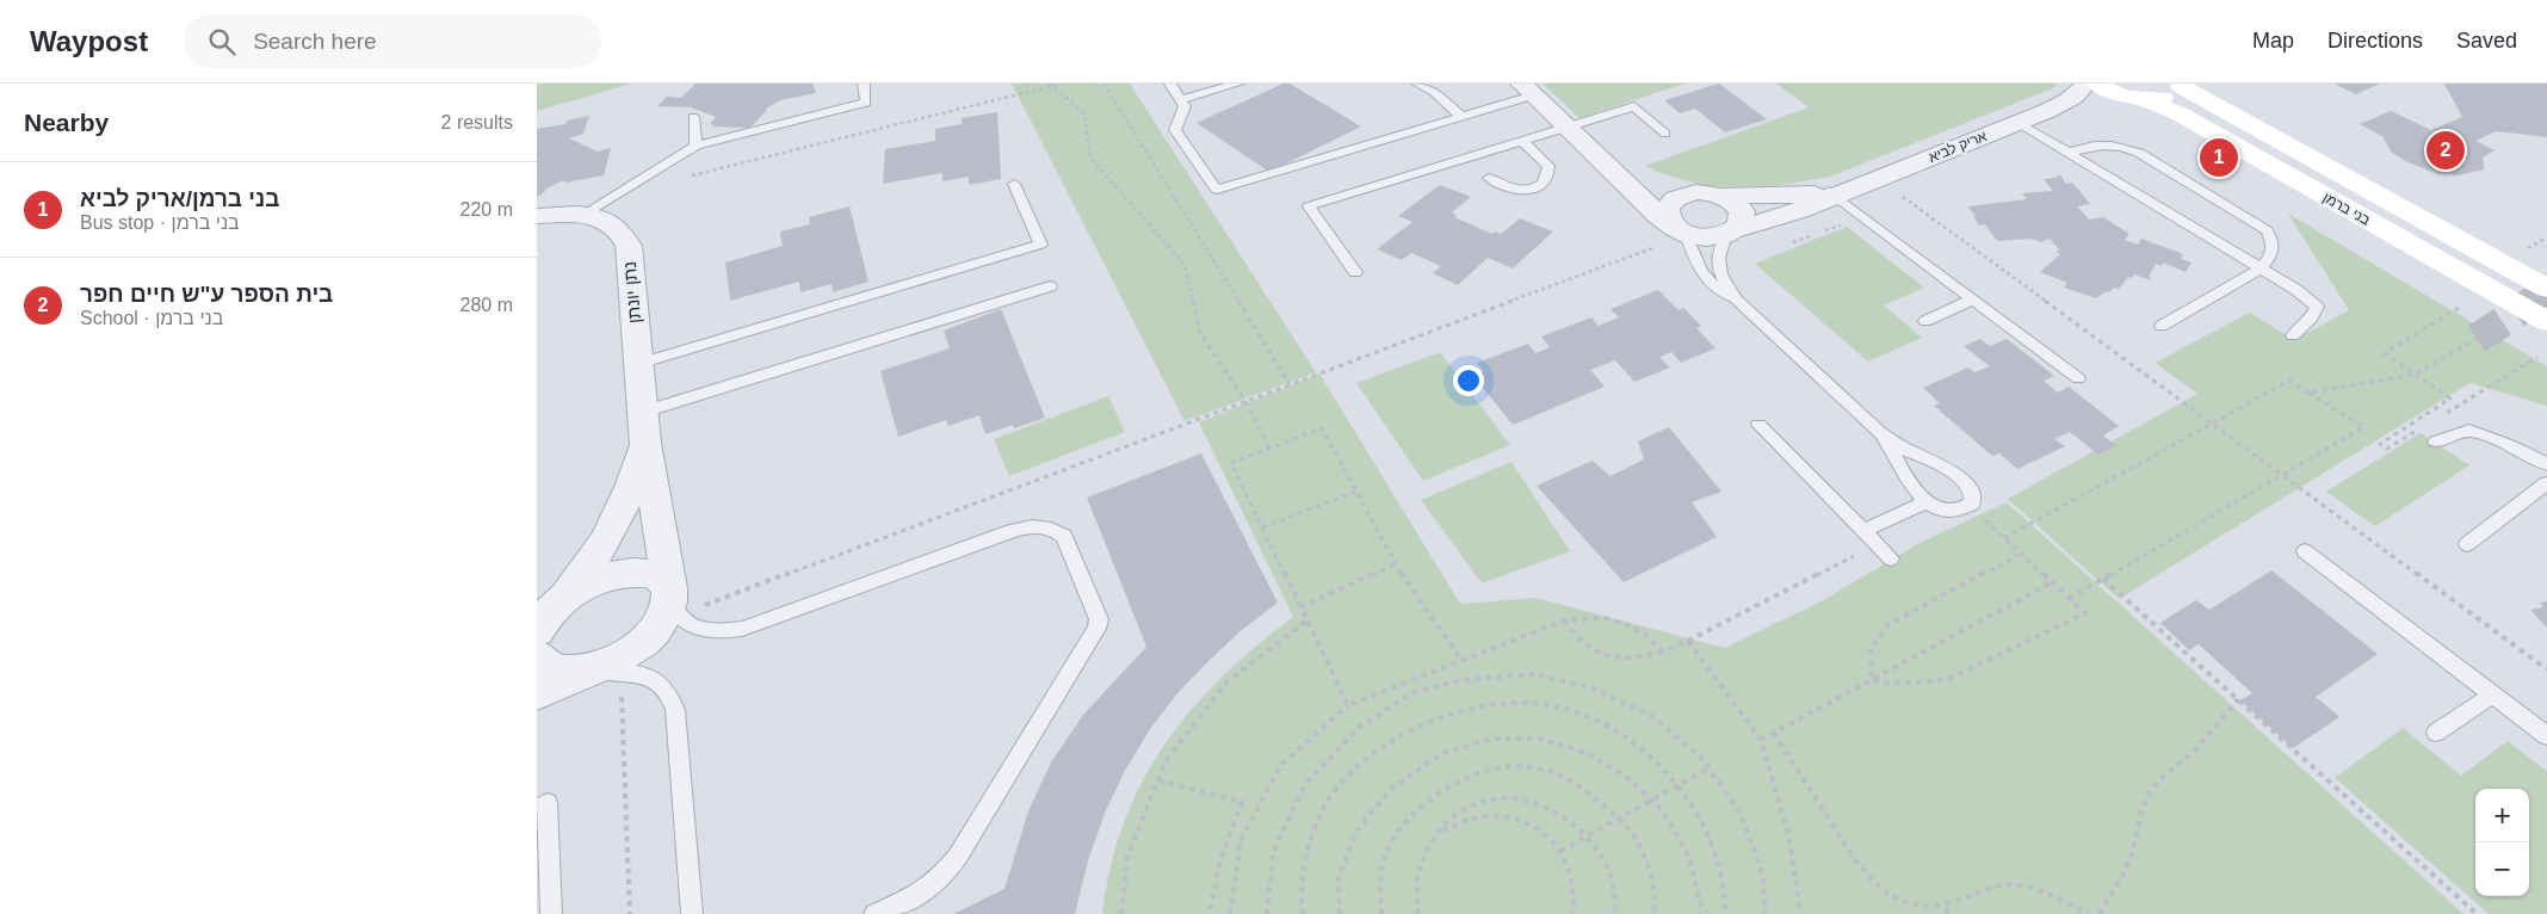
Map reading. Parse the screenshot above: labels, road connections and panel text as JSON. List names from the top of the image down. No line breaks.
{"streets":{"street":["אריק לביא","בני ברמן","נתן יונתן"]},"crossings":[["אריק לביא","בני ברמן"]],"page":{"header":"Waypost","search":"Search here","nav":["Map","Directions","Saved"],"heading":["Nearby","2 results"],"pins":["2","1"],"list":[{"mark":"1","name":"בני ברמן/אריק לביא","note":"Bus stop · בני ברמן","value":"220 m"},{"mark":"2","name":"בית הספר ע\"ש חיים חפר","note":"School · בני ברמן","value":"280 m"}],"map_buttons":["+","−"]}}
